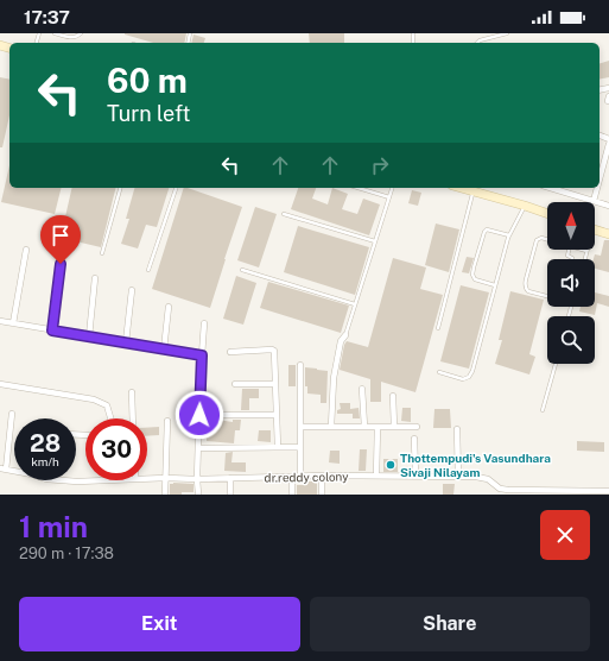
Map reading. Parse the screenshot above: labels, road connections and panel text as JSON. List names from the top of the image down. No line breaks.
{"streets":{"street":["dr.reddy colony"]},"places":["Thottempudi's Vasundhara Sivaji Nilayam"],"north":"top","page":{"status":"17:37","turn":["60 m","Turn left"],"speed":"28 km/h","limit":"30","heading":["1 min","290 m · 17:38"],"buttons":["Exit","Share"]}}
